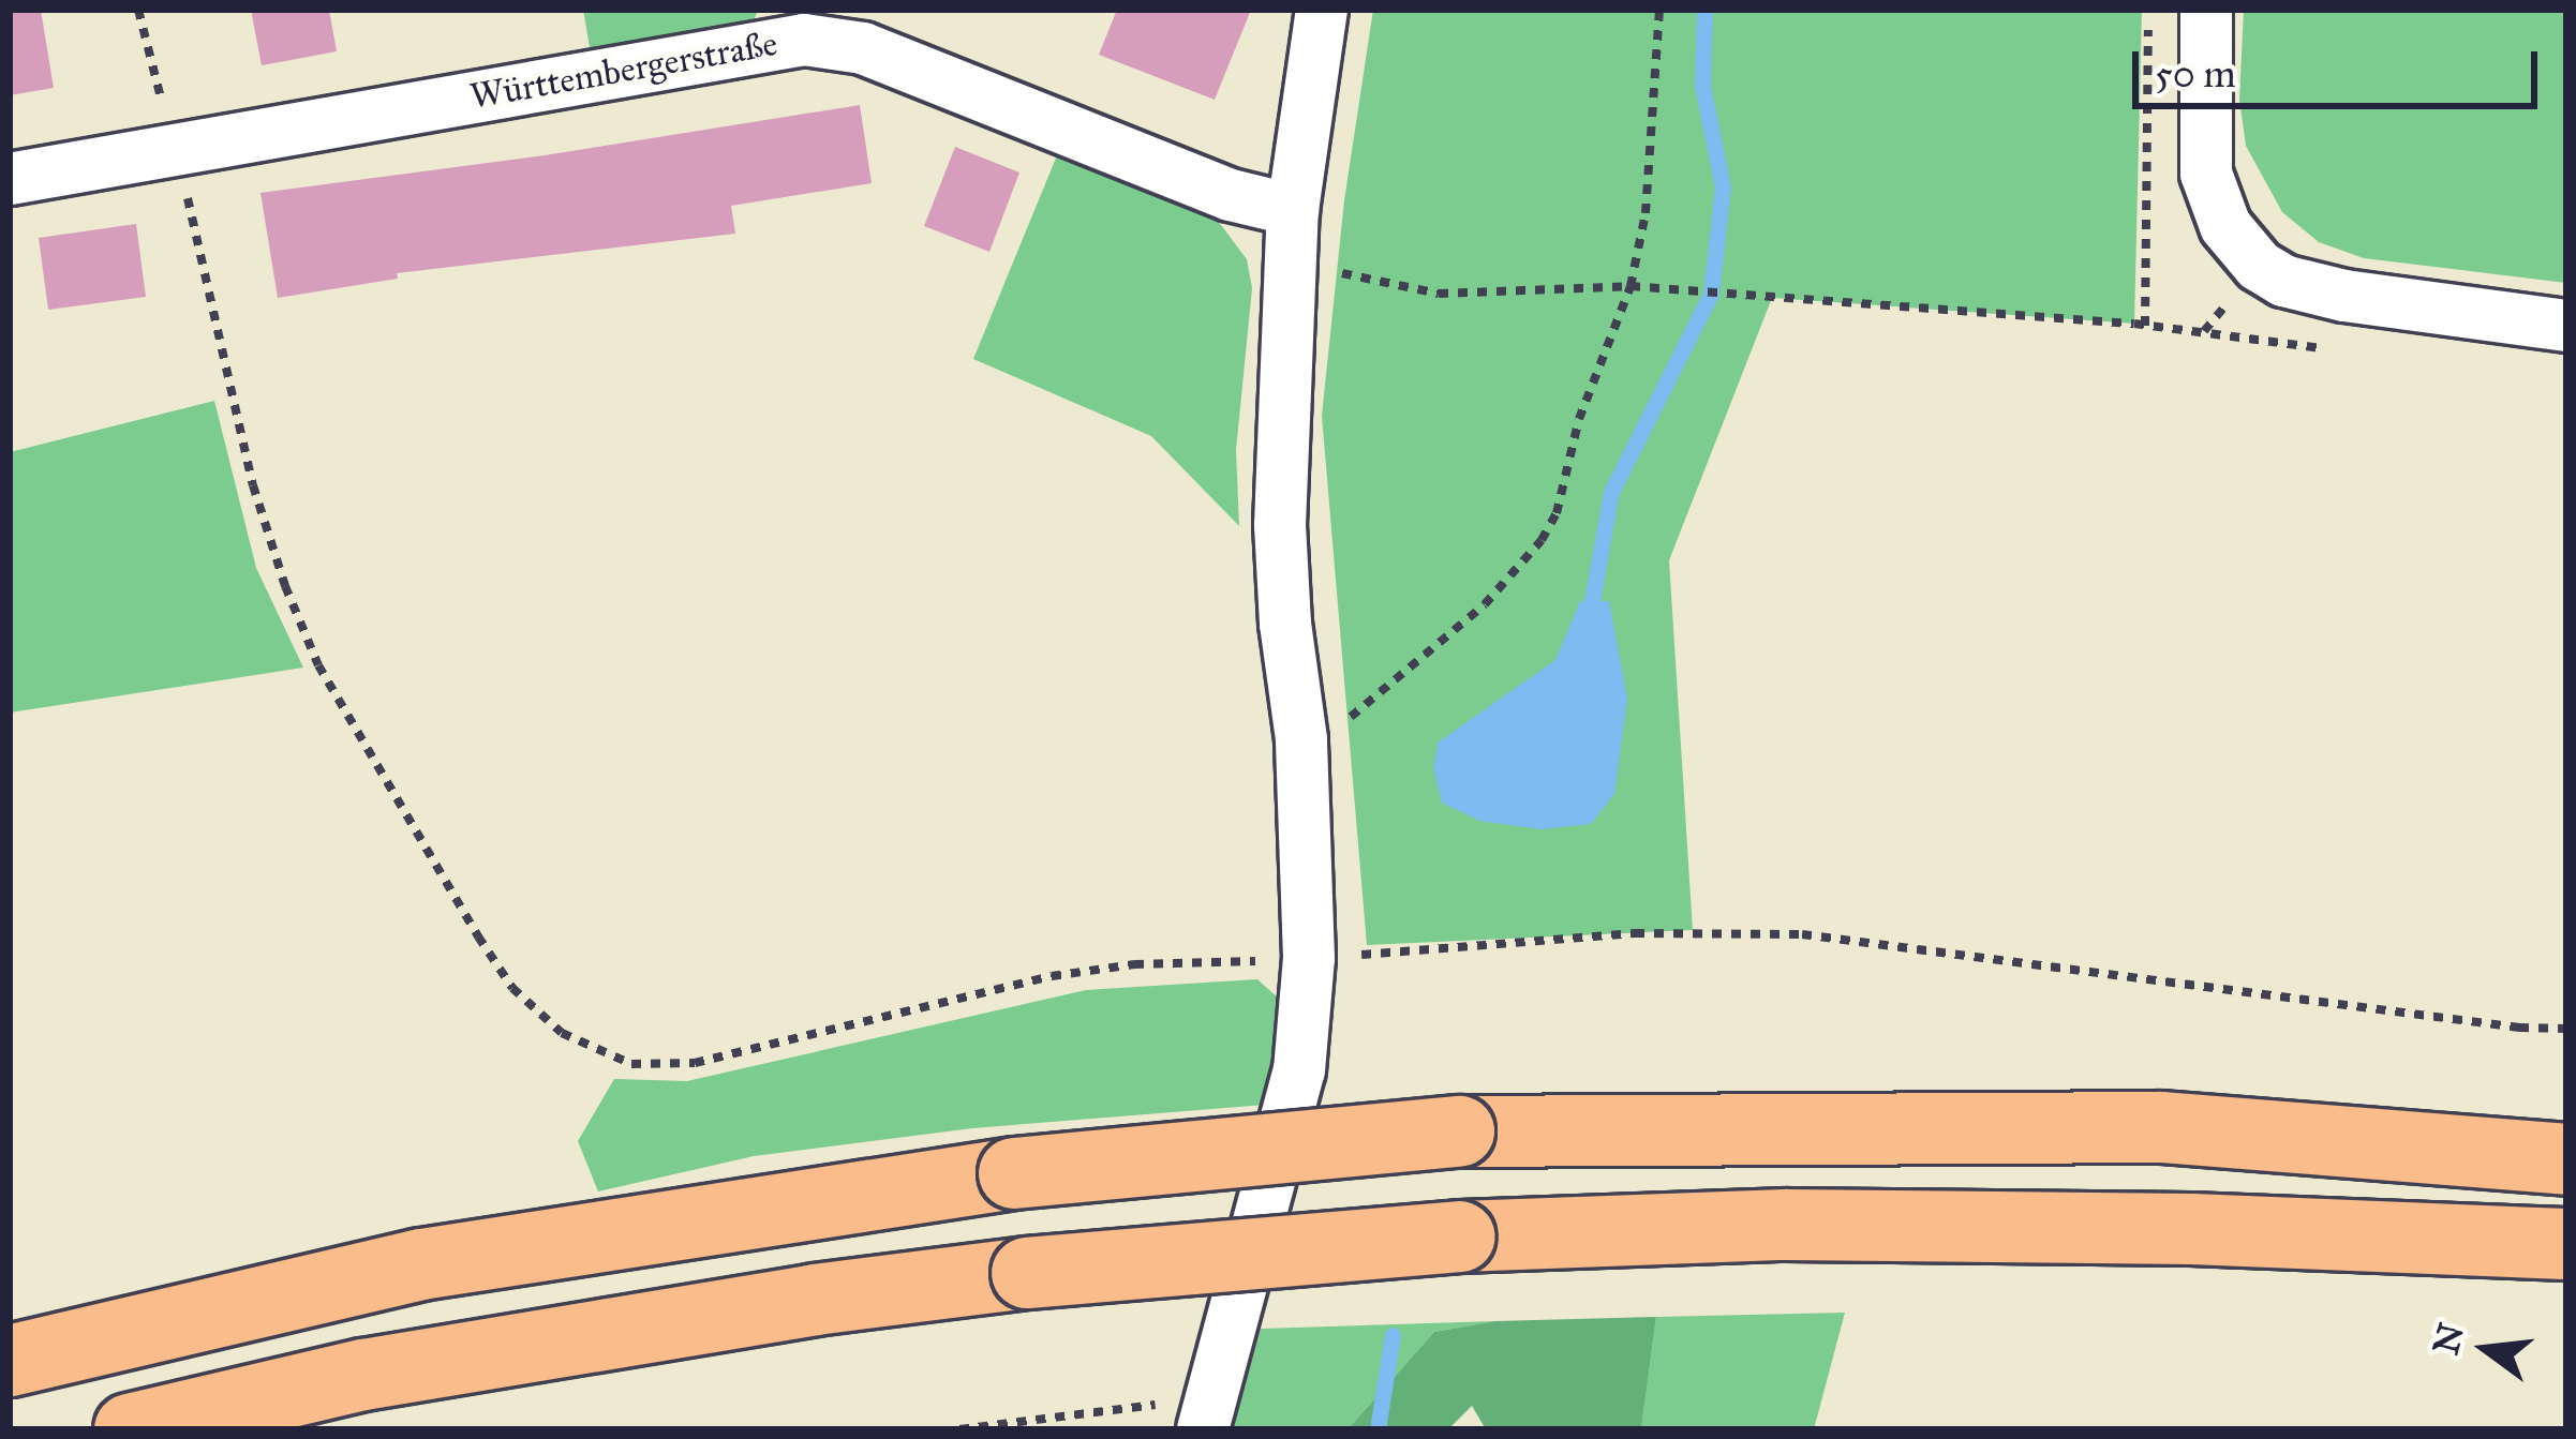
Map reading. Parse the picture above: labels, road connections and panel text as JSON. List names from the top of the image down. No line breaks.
{"streets":{"street":["Württembergerstraße"]},"scale_bar":"50 m","north":"left"}
